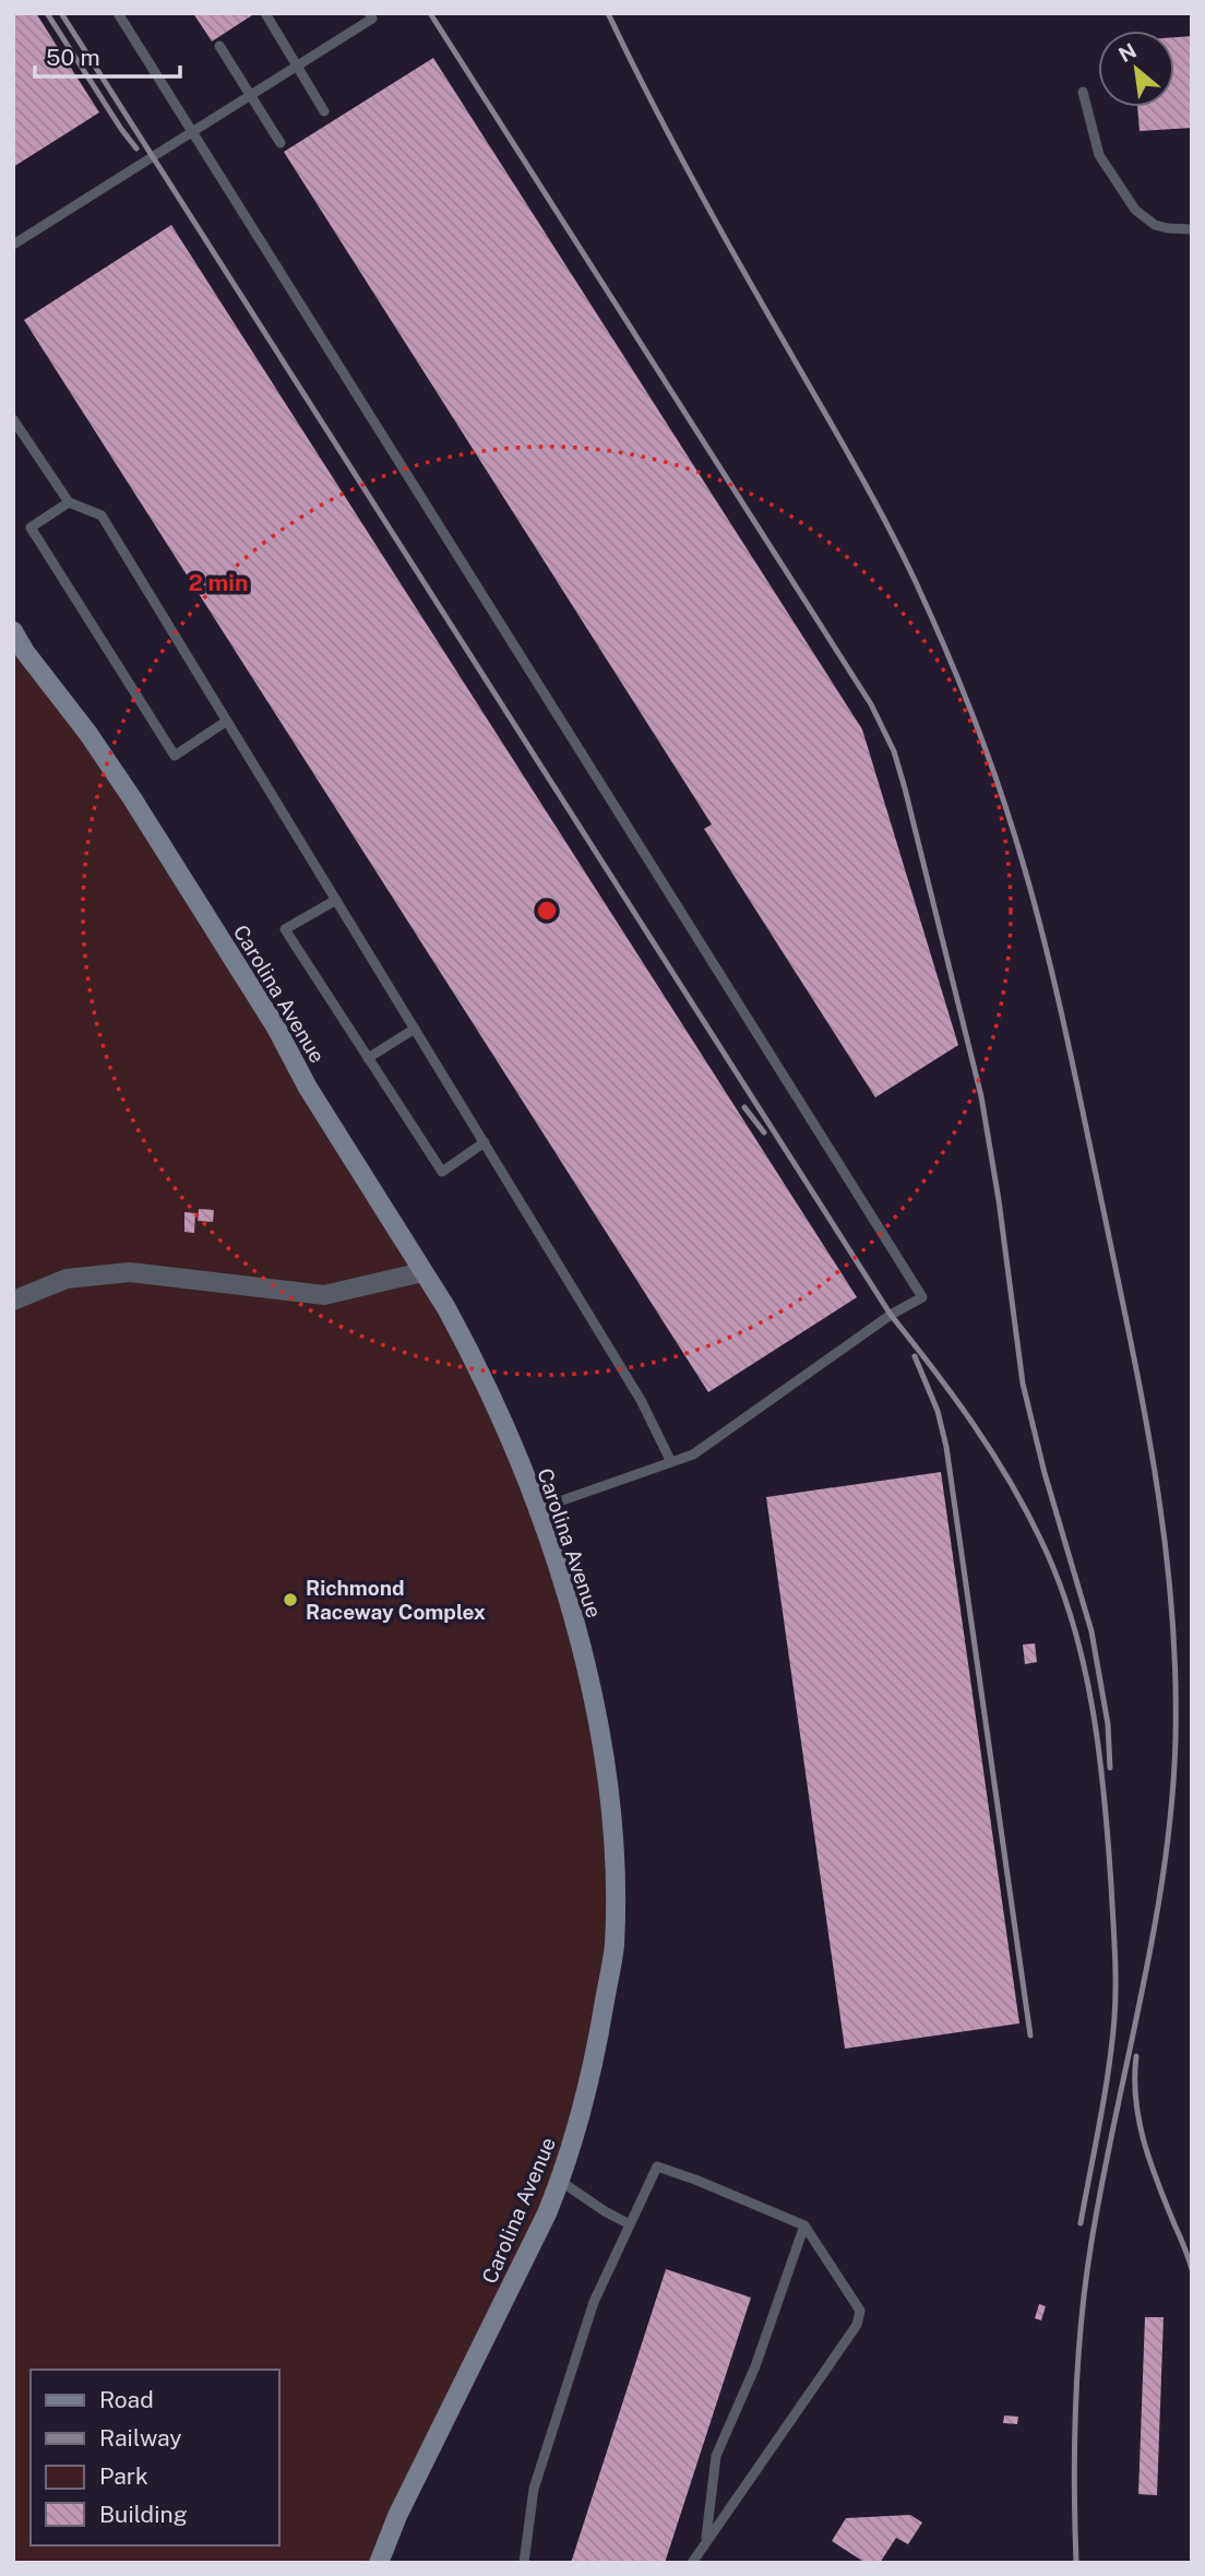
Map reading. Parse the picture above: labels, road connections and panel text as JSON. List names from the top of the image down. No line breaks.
{"streets":{"street":["Carolina Avenue"]},"places":["Richmond Raceway Complex"],"legend":["Road","Railway","Park","Building"],"scale_bar":"50 m","north":"top left","rings":["2 min"]}
